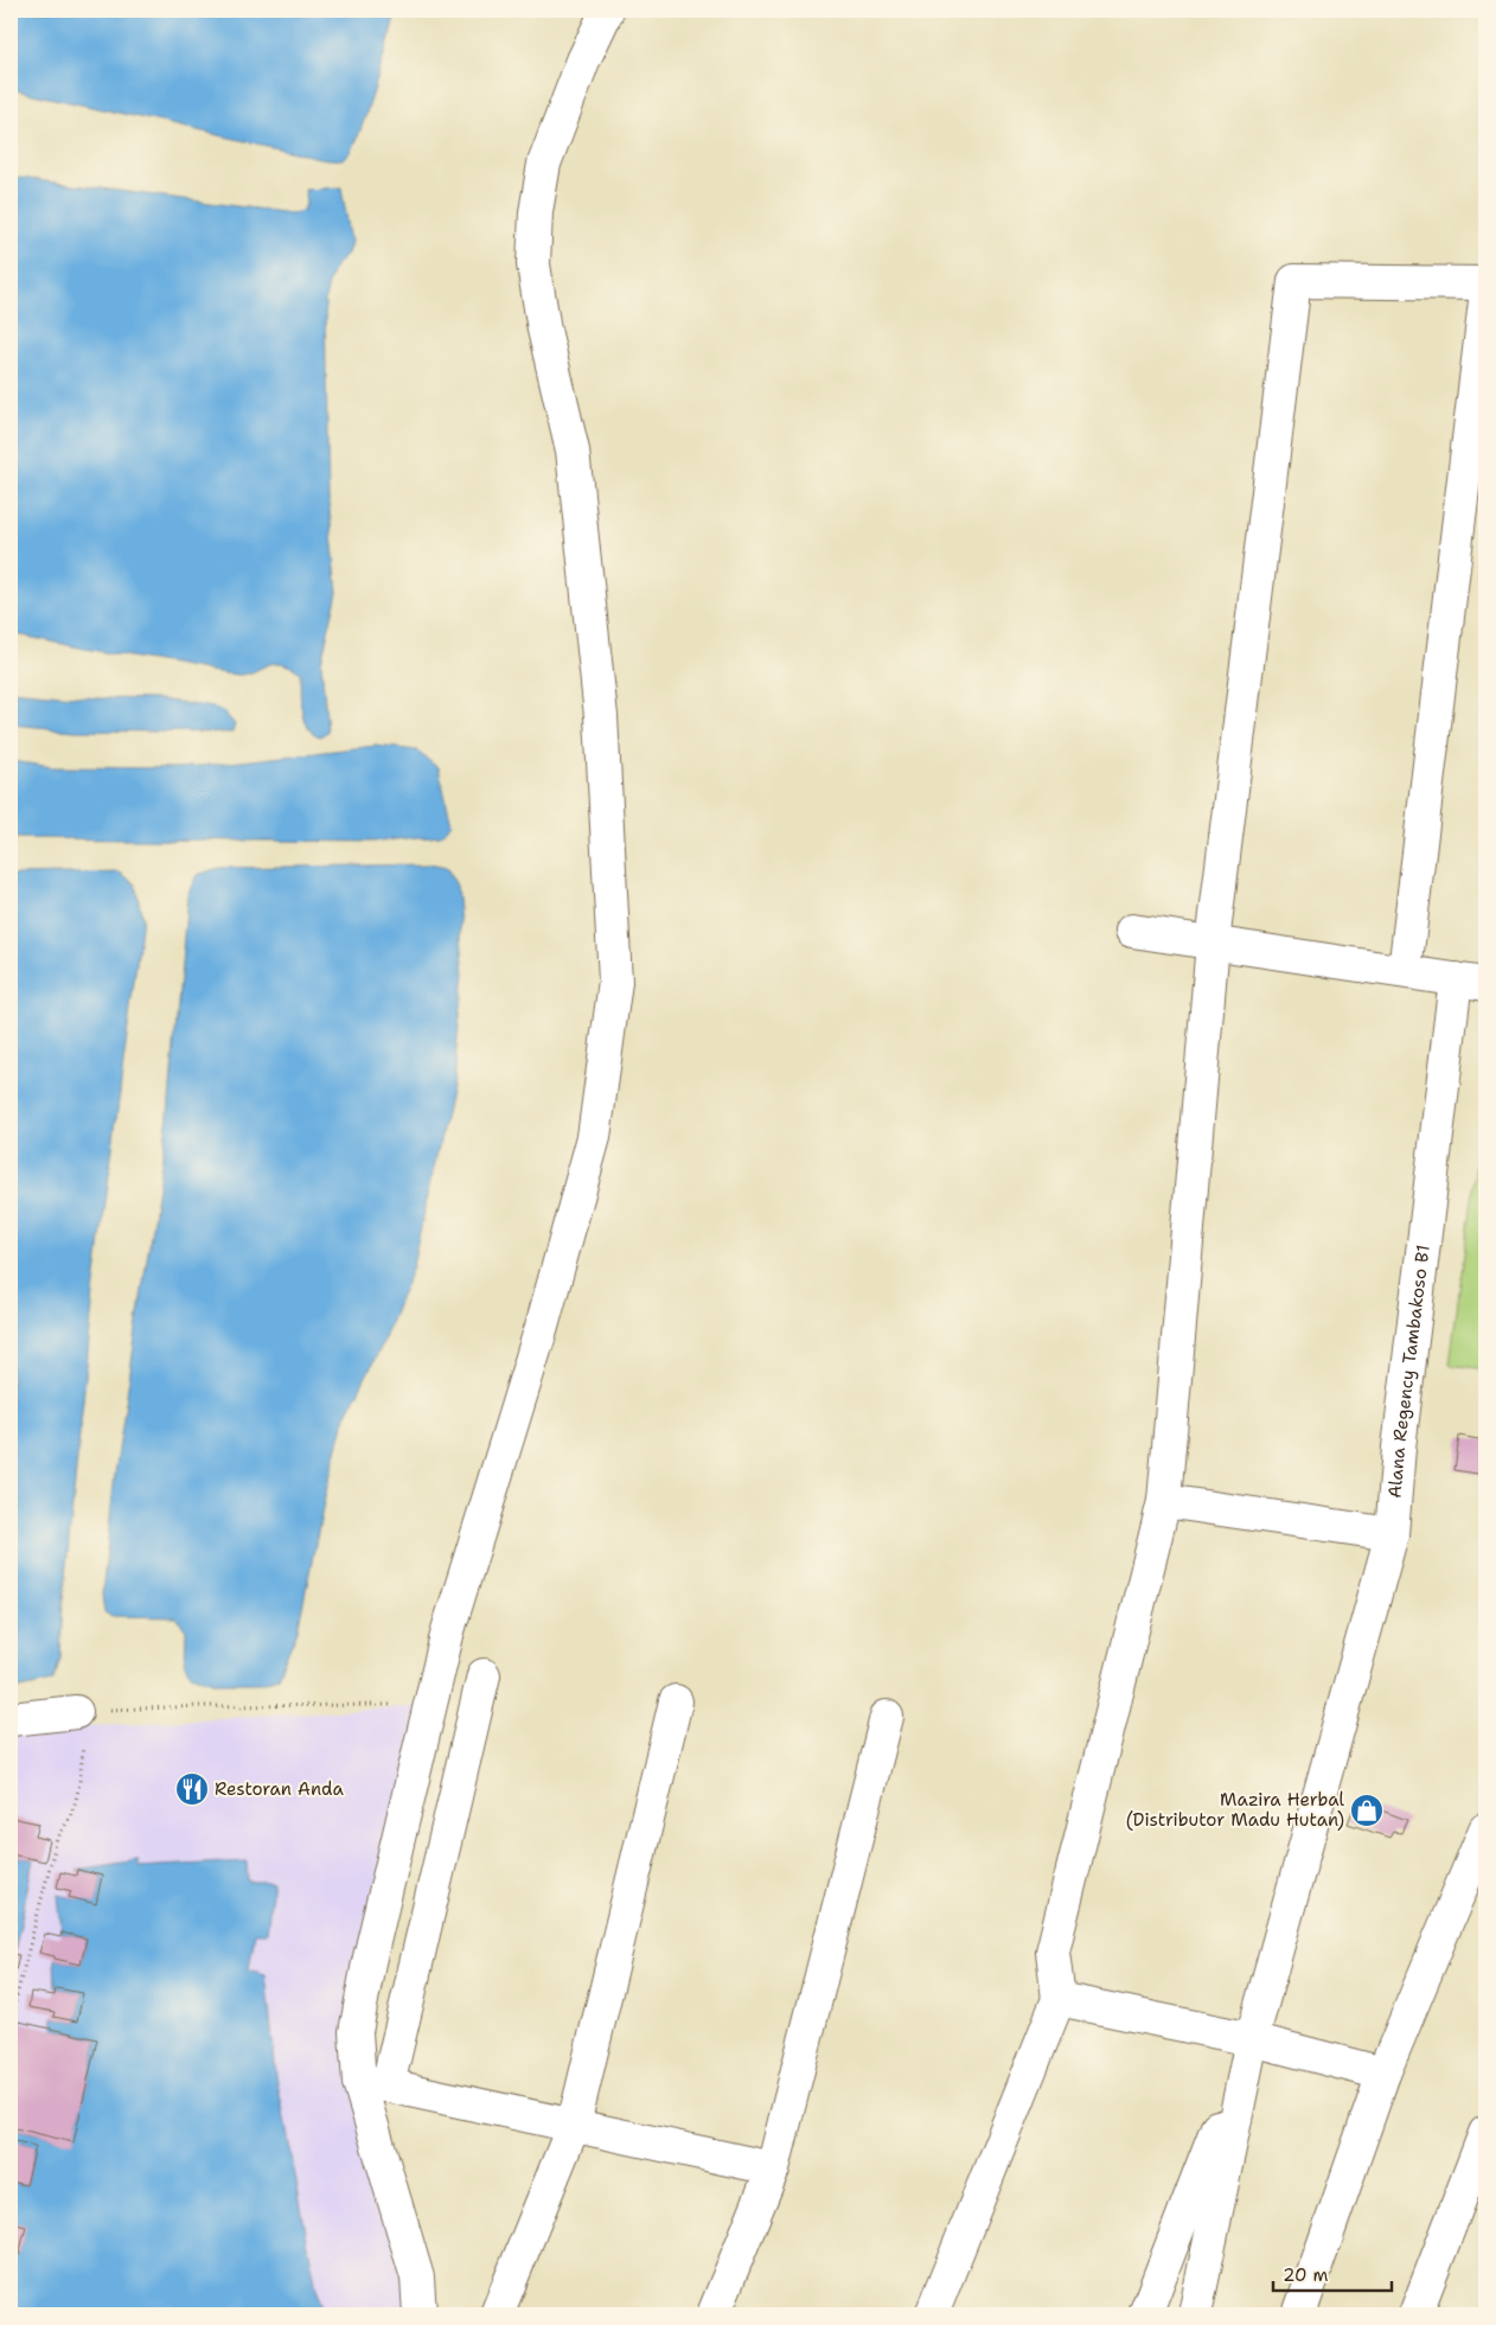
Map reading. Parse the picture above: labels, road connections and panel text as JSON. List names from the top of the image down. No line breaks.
{"streets":{"street":["Alana Regency Tambakoso B1"]},"places":{"restaurant":["Restoran Anda"],"shop":["Mazira Herbal (Distributor Madu Hutan)"]},"scale_bar":"20 m"}
